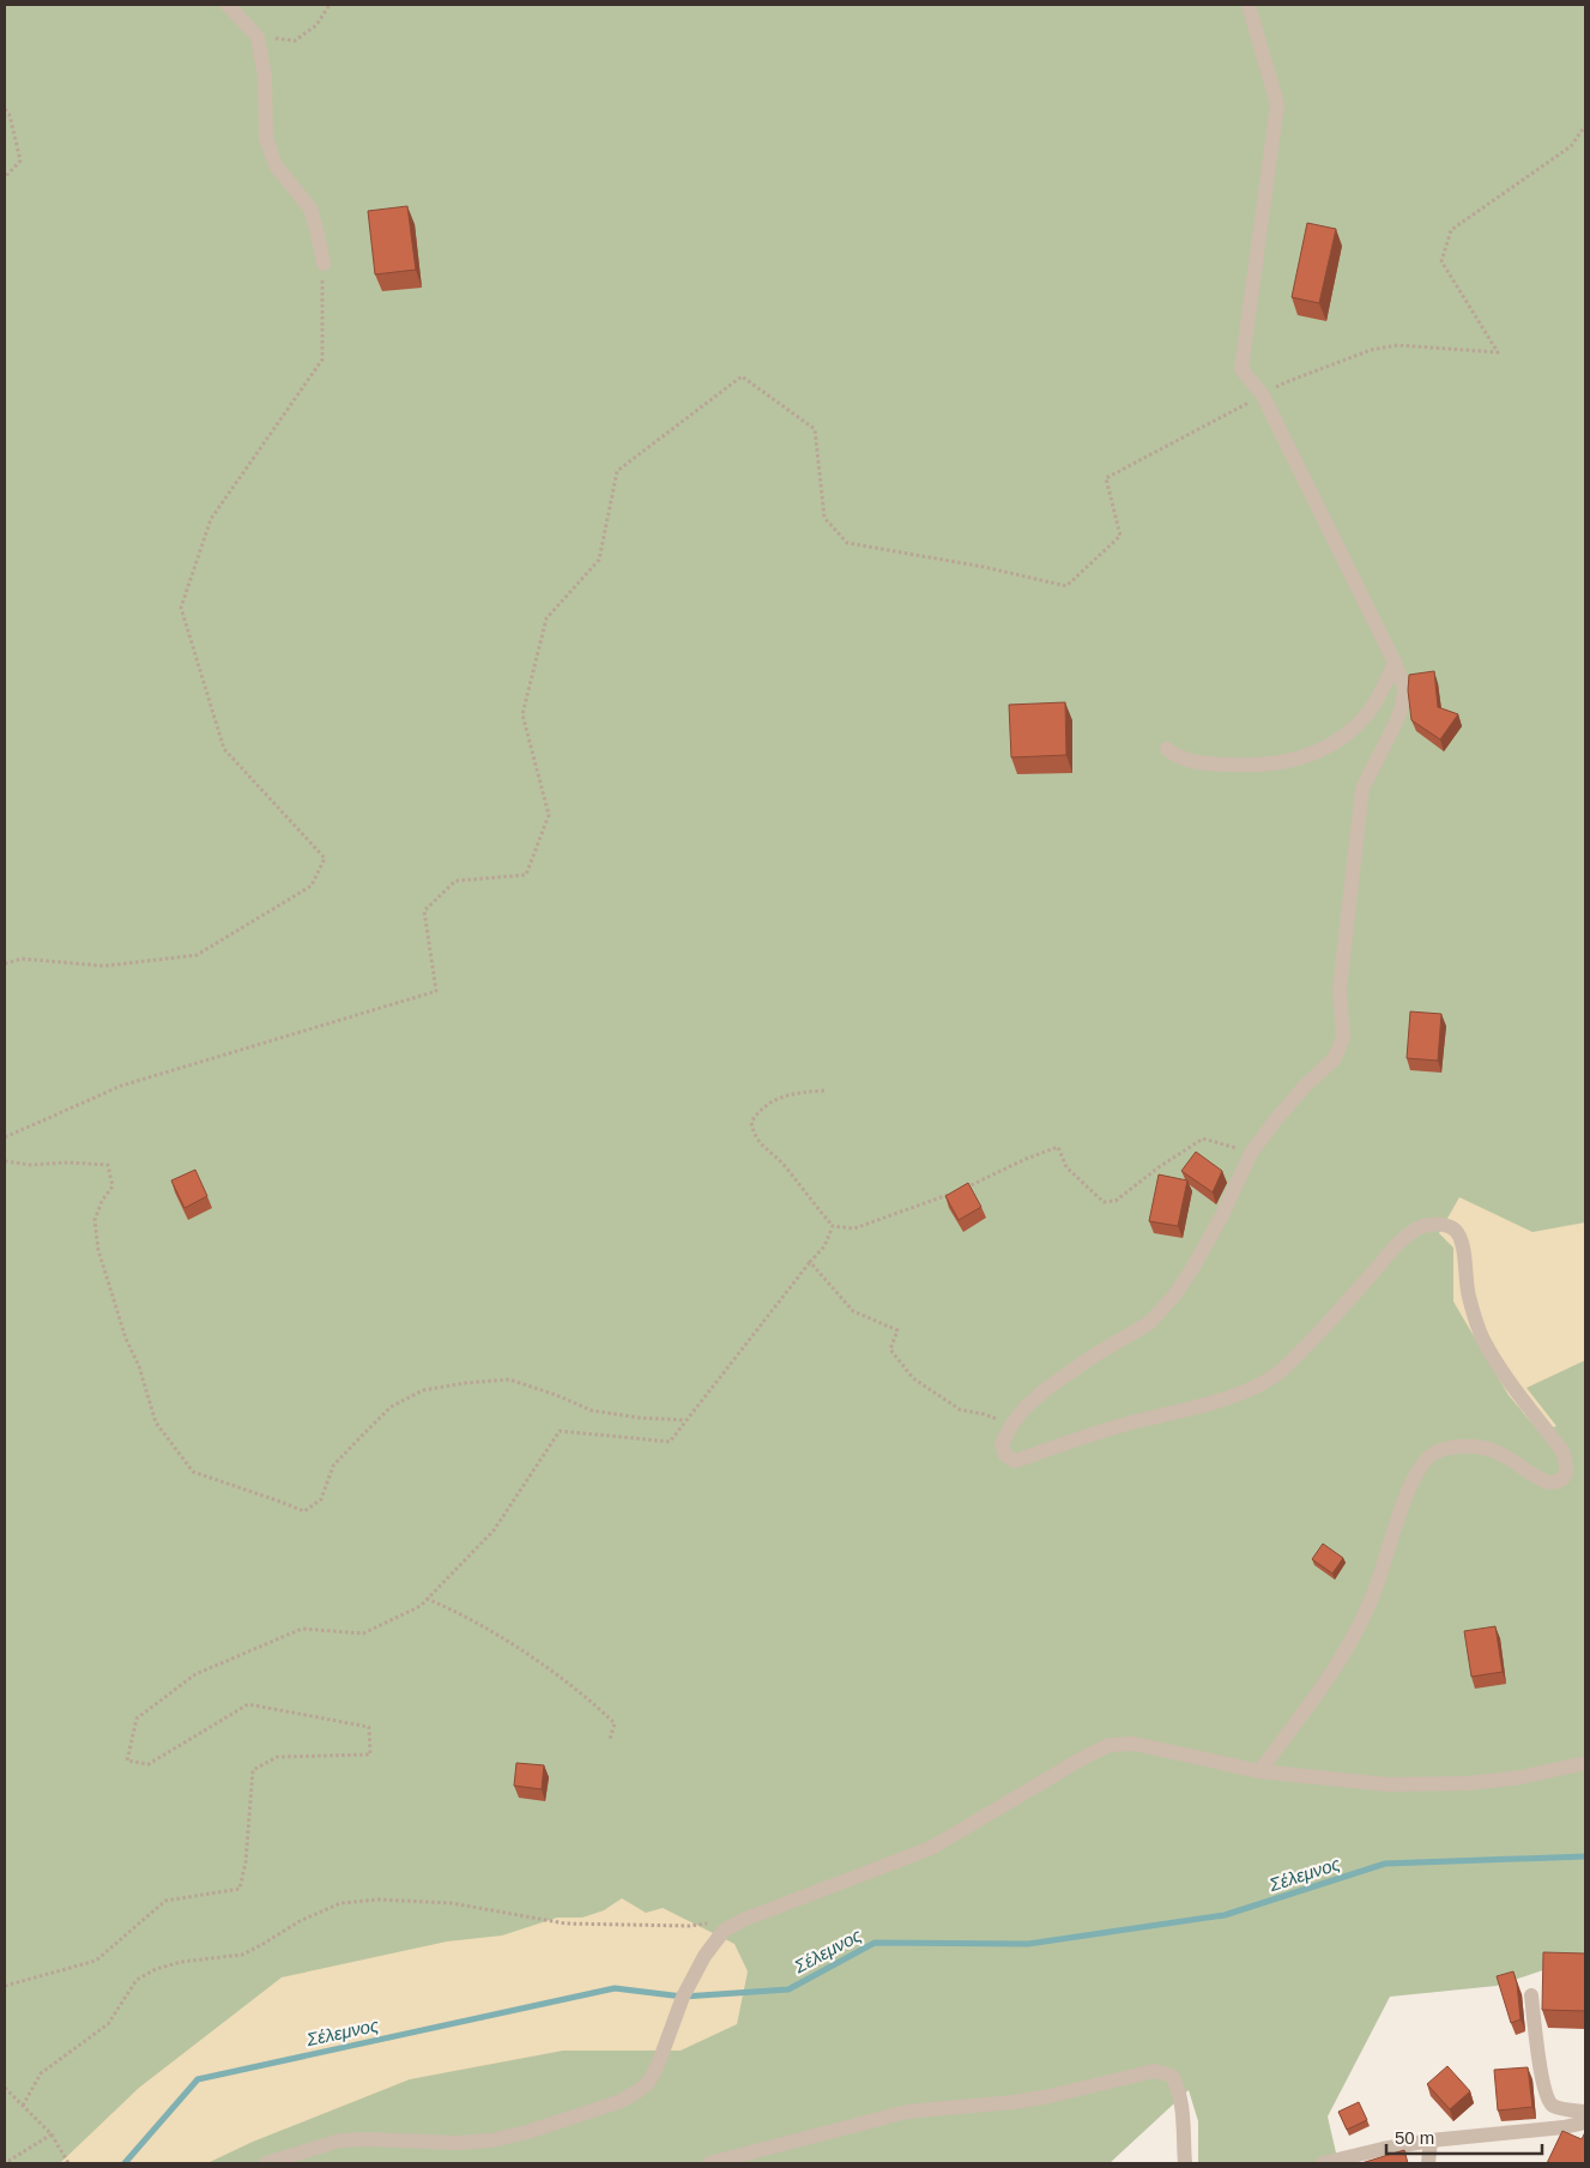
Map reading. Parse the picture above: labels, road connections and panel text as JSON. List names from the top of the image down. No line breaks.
{"water":["Σέλεμνος"],"scale_bar":"50 m"}
